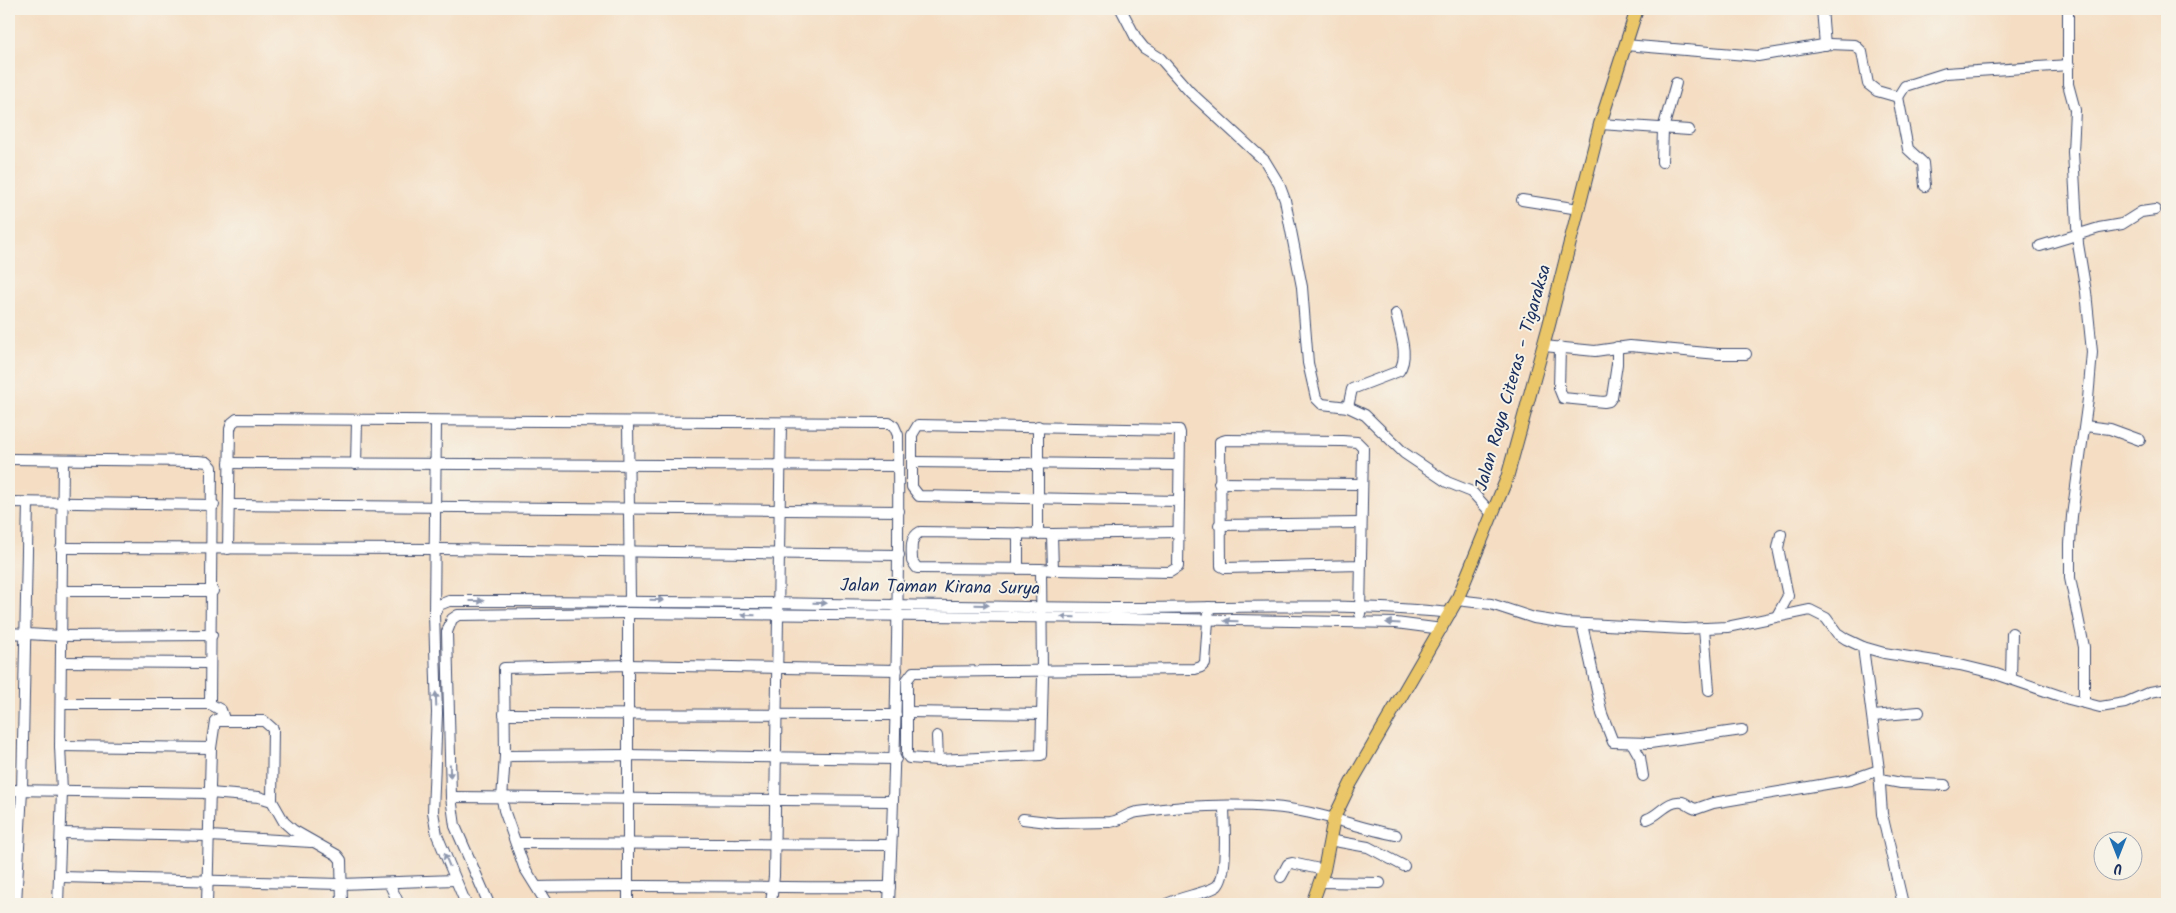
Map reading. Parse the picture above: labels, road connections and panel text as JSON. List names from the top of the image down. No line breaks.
{"streets":{"main road":["Jalan Raya Citeras - Tigaraksa"],"street":["Jalan Taman Kirana Surya"]},"crossings":[["Jalan Raya Citeras - Tigaraksa","Jalan Taman Kirana Surya"]],"north":"bottom"}
